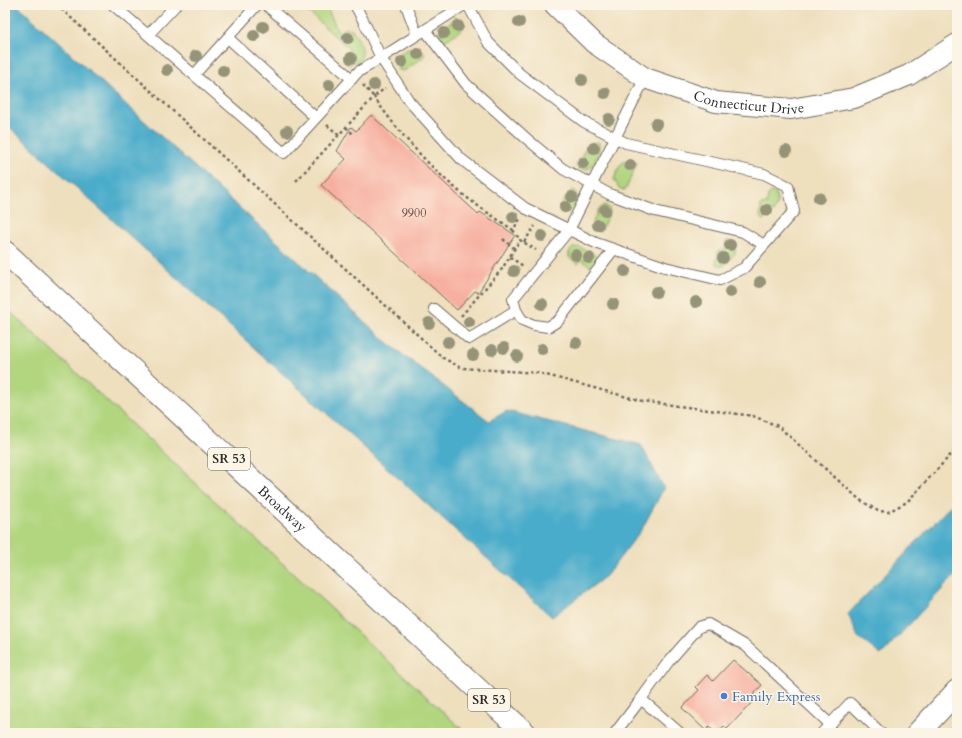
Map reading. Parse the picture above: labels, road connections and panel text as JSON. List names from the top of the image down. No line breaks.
{"streets":{"main road":["SR 53","Broadway"],"street":["Connecticut Drive"]},"places":["Family Express"],"house_numbers":["9900"]}
